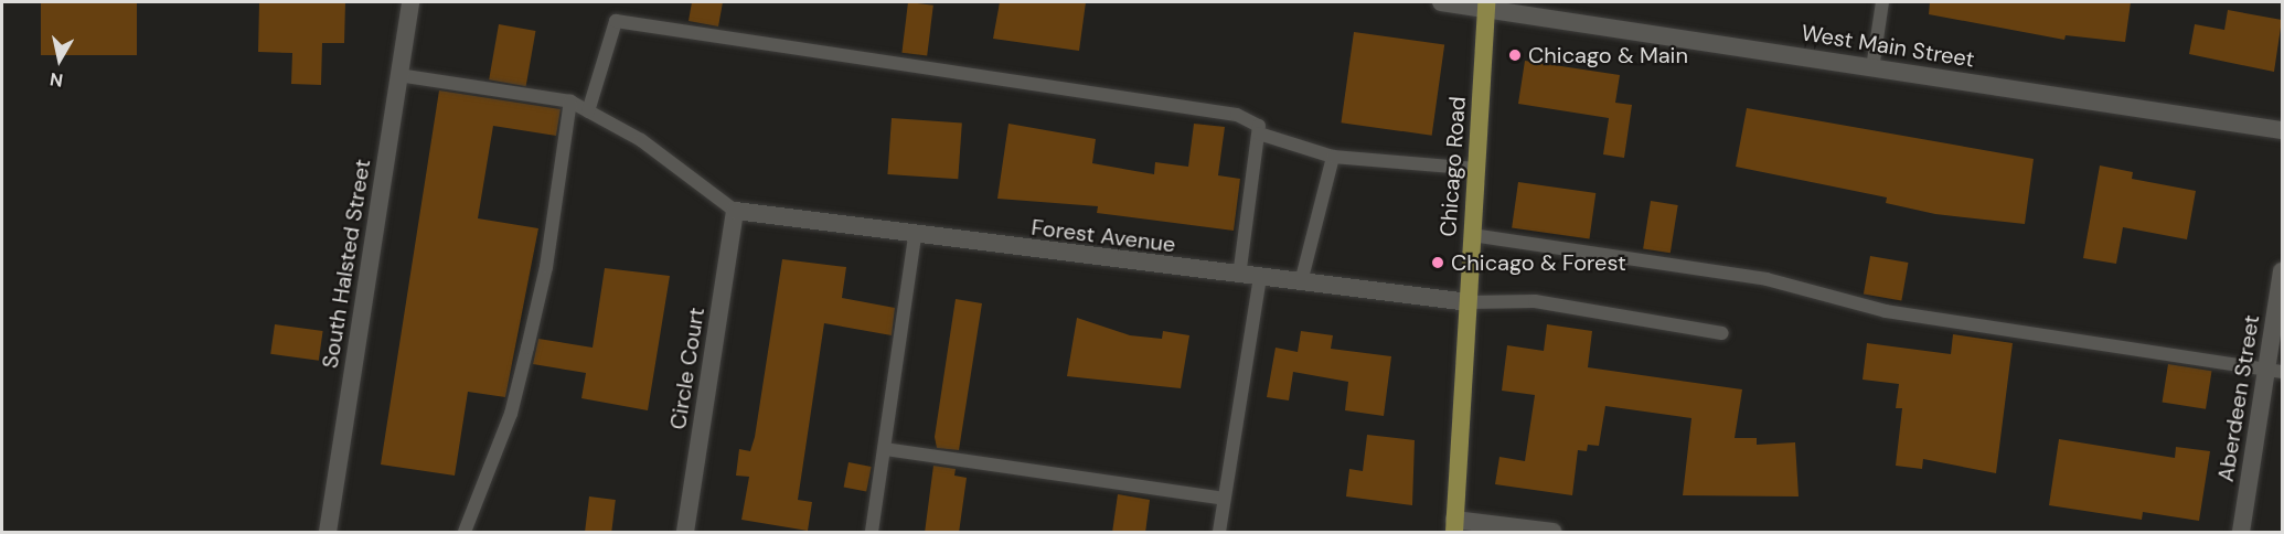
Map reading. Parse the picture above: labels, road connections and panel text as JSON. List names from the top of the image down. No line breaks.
{"streets":{"main road":["Chicago Road"],"street":["West Main Street","Forest Avenue","South Halsted Street","Circle Court","Aberdeen Street"]},"crossings":[["West Main Street","Chicago Road"],["Chicago Road","Forest Avenue"],["Forest Avenue","Circle Court"]],"places":["Chicago & Main","Chicago & Forest"],"north":"bottom"}
